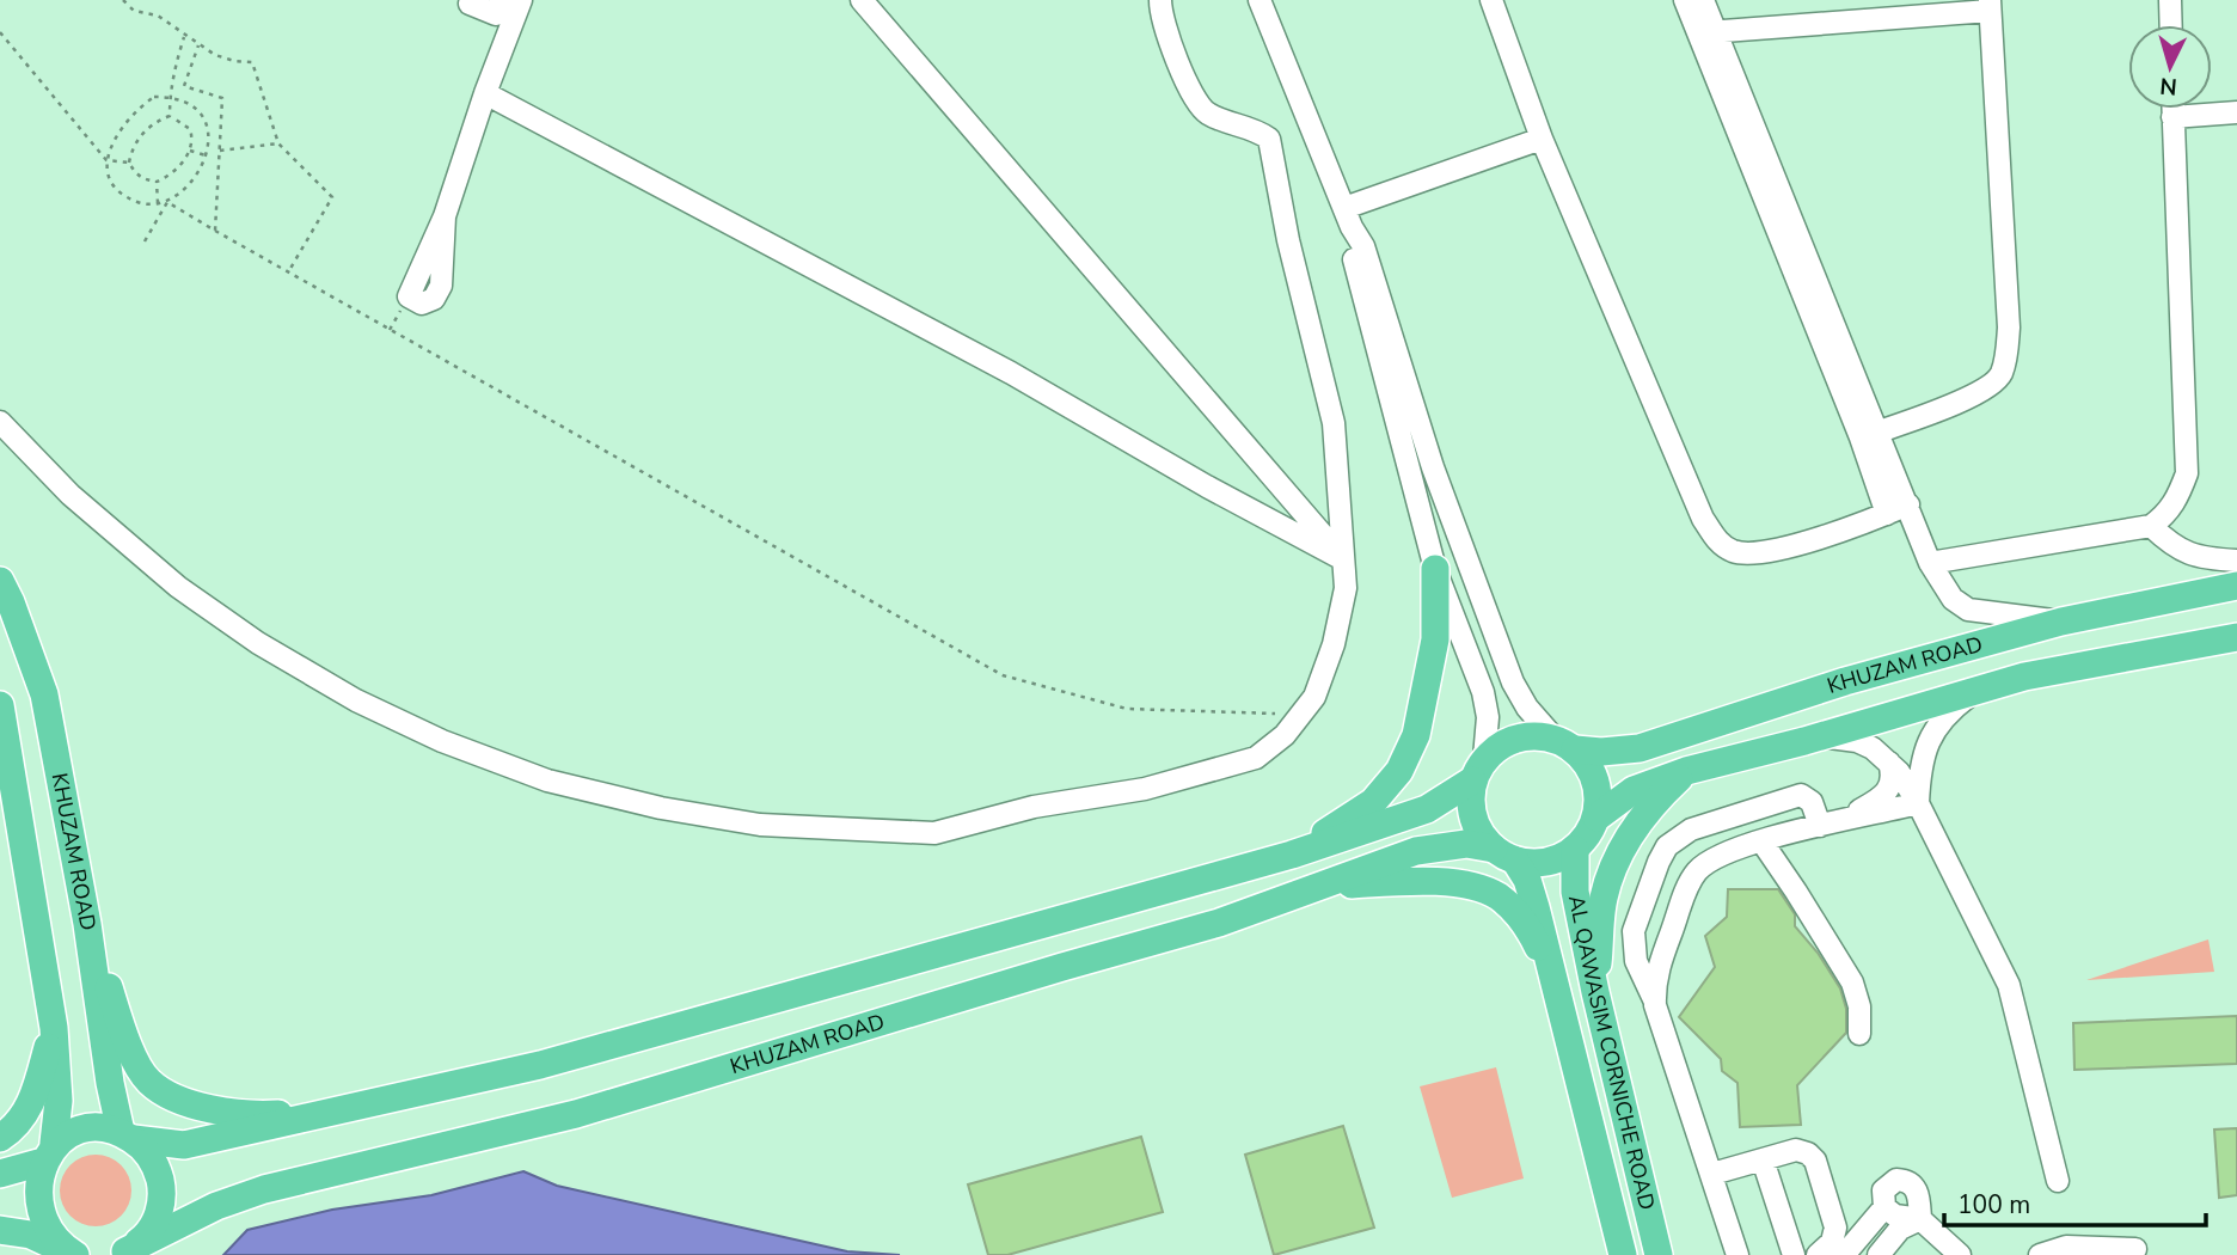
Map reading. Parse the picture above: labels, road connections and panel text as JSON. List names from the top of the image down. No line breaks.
{"streets":{"main road":["KHUZAM ROAD","AL QAWASIM CORNICHE ROAD"]},"crossings":[["KHUZAM ROAD","AL QAWASIM CORNICHE ROAD"]],"scale_bar":"100 m","north":"bottom"}
